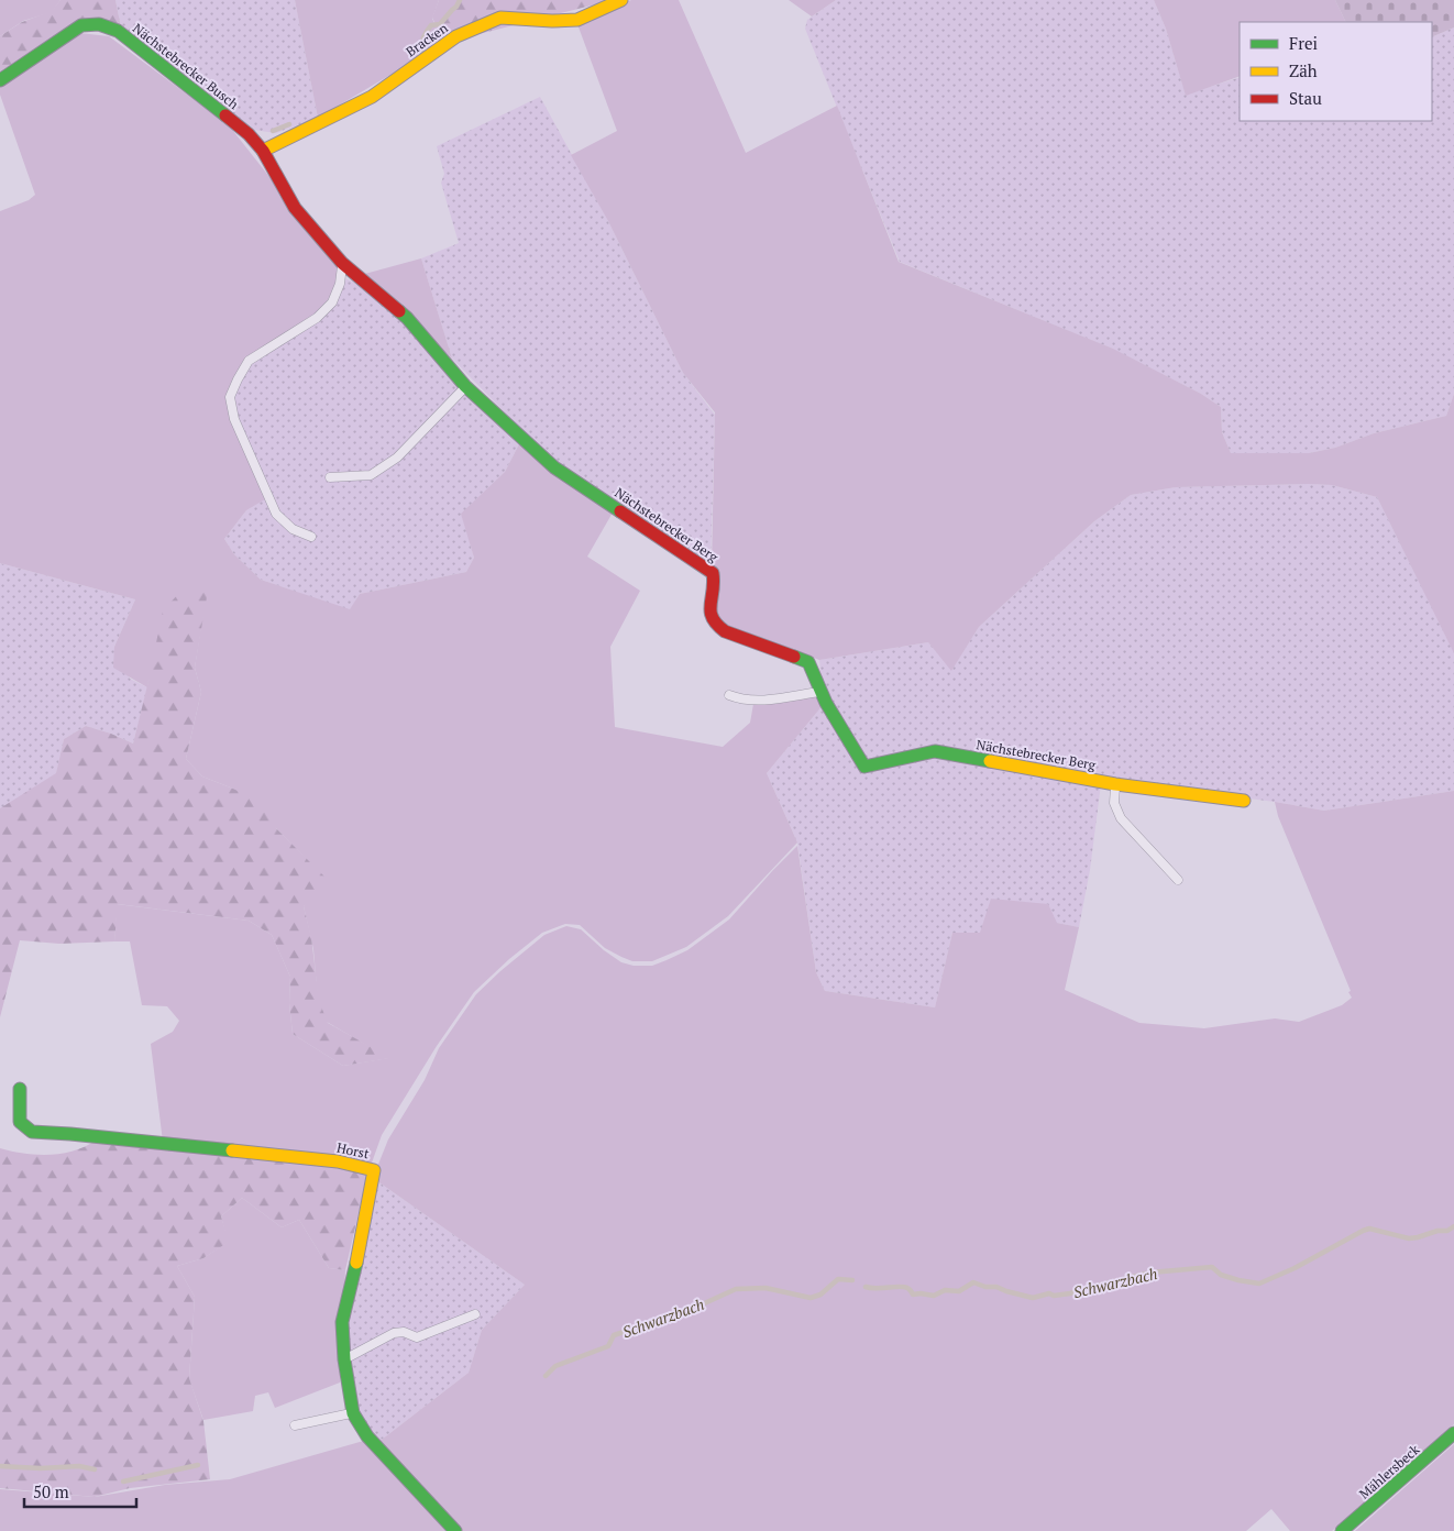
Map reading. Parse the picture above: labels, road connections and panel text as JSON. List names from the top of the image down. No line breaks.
{"streets":{"street":["Bracken","Nächstebrecker Busch","Nächstebrecker Berg","Horst","Mählersbeck"]},"crossings":[["Bracken","Nächstebrecker Busch"],["Bracken","Nächstebrecker Berg"],["Nächstebrecker Busch","Nächstebrecker Berg"]],"water":["Schwarzbach"],"legend":["Frei","Zäh","Stau"],"scale_bar":"50 m"}
